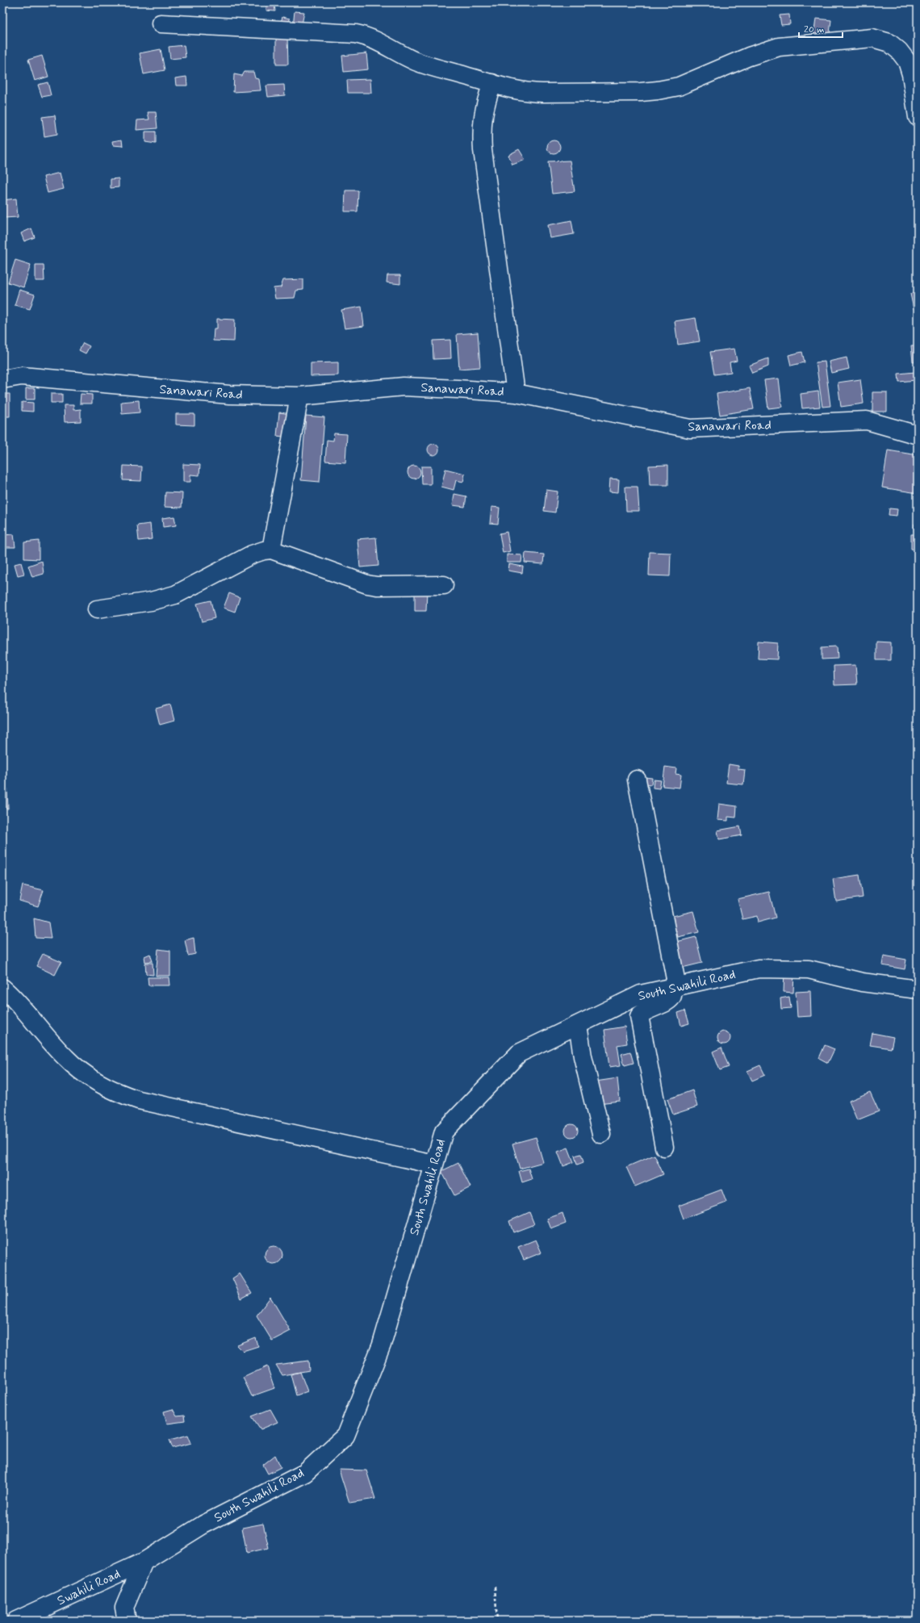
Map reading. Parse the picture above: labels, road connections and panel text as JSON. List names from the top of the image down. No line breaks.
{"streets":{"street":["Sanawari Road","South Swahili Road","Swahili Road"]},"crossings":[["South Swahili Road","Swahili Road"]],"scale_bar":"20 m"}
